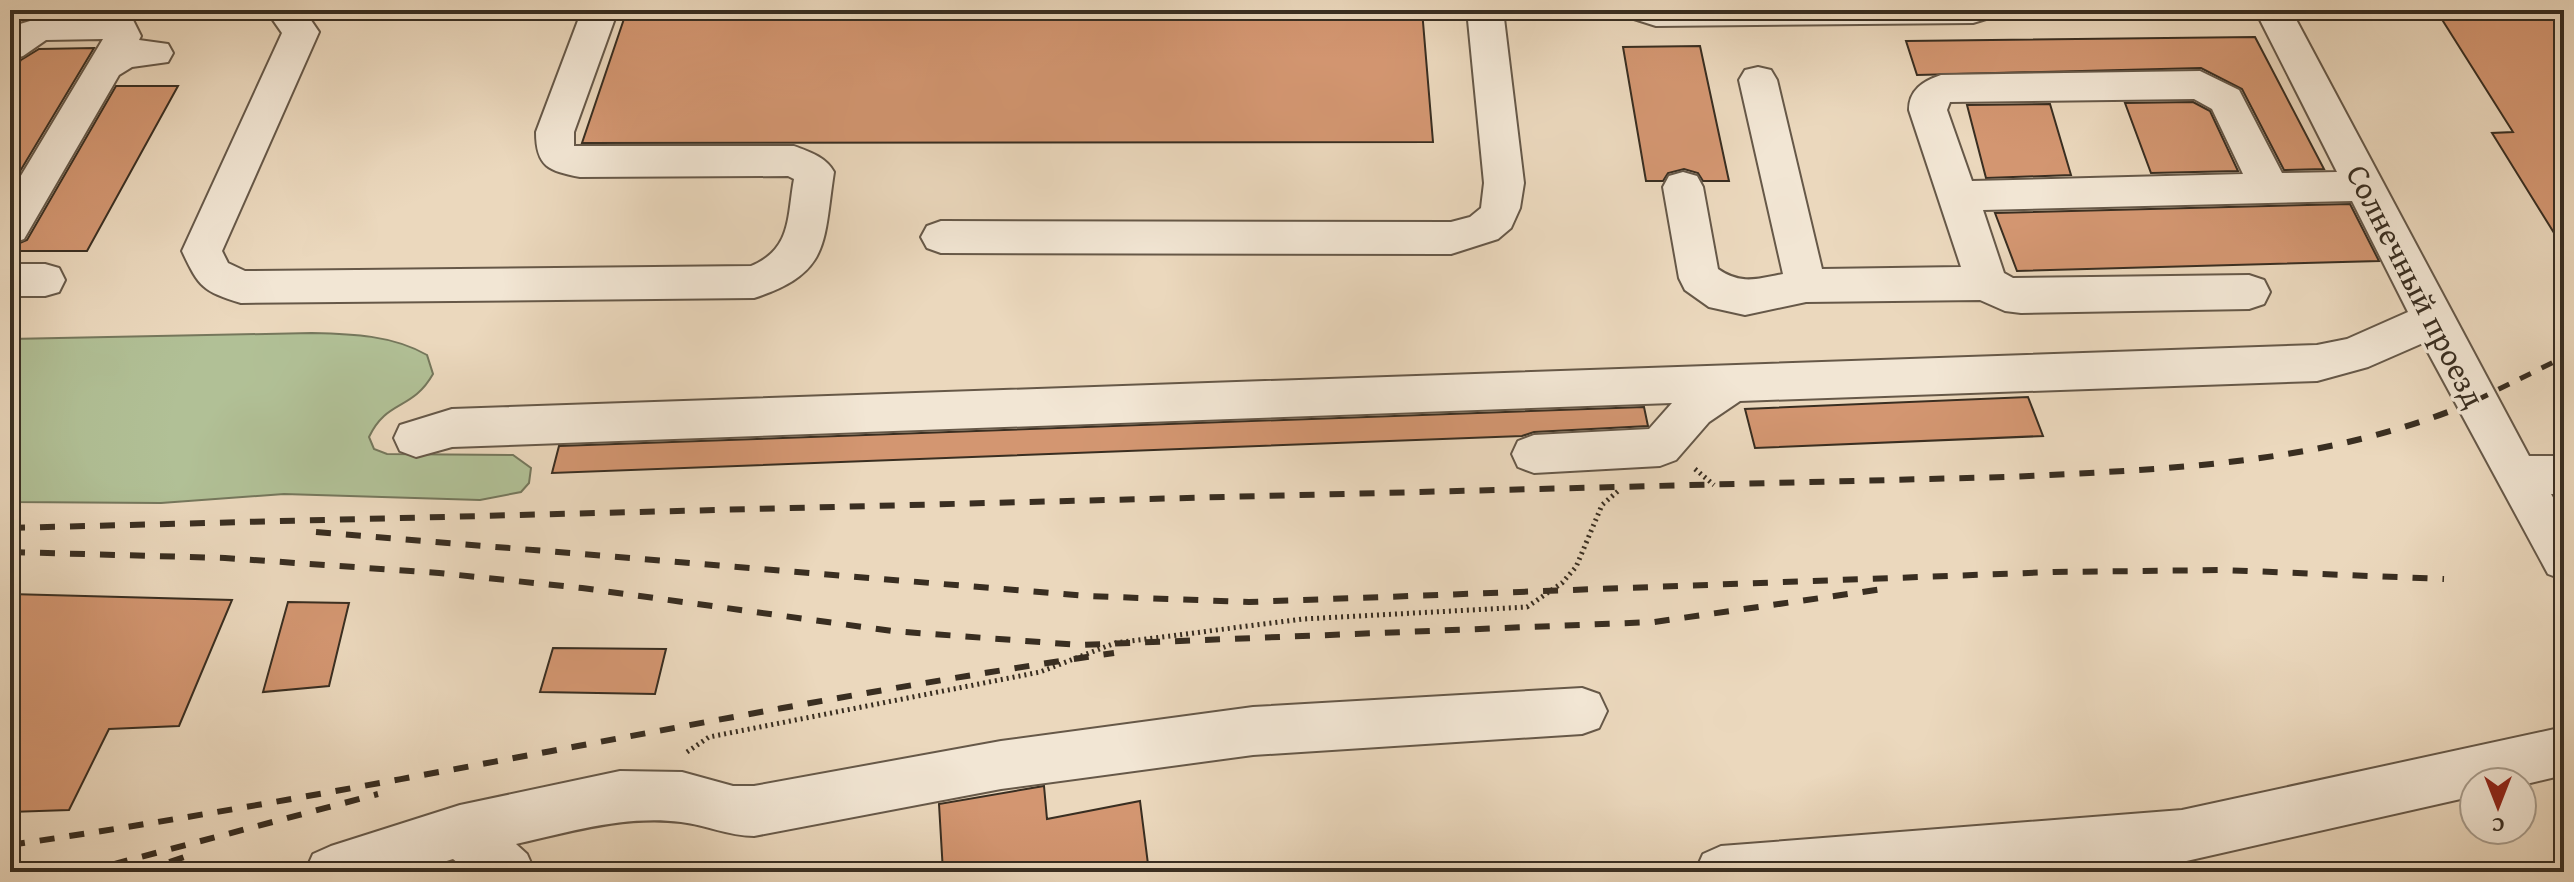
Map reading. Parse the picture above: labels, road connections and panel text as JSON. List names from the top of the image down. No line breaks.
{"streets":{"lane":["Солнечный проезд"]},"north":"bottom"}
